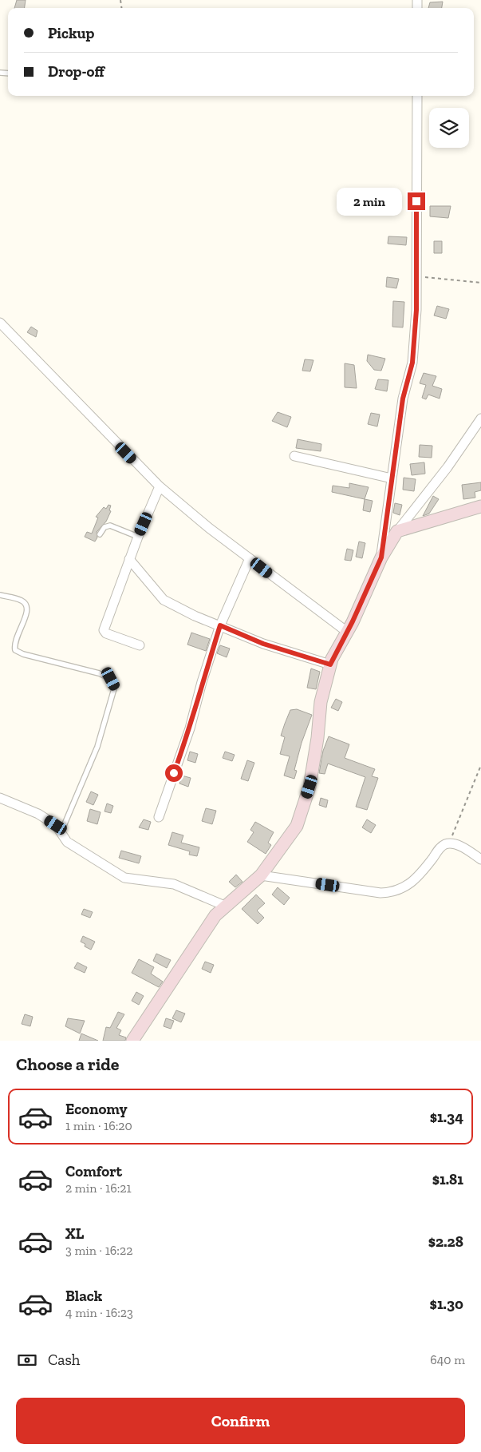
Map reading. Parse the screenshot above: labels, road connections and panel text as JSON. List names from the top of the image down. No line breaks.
{"page":{"banner":["Pickup","Drop-off"],"bubble":"2 min","heading":"Choose a ride","list":[{"name":"Economy","note":"1 min · 16:20","value":"$1.34"},{"name":"Comfort","note":"2 min · 16:21","value":"$1.81"},{"name":"XL","note":"3 min · 16:22","value":"$2.28"},{"name":"Black","note":"4 min · 16:23","value":"$1.30"}],"pay":["Cash","640 m"],"buttons":"Confirm"}}
